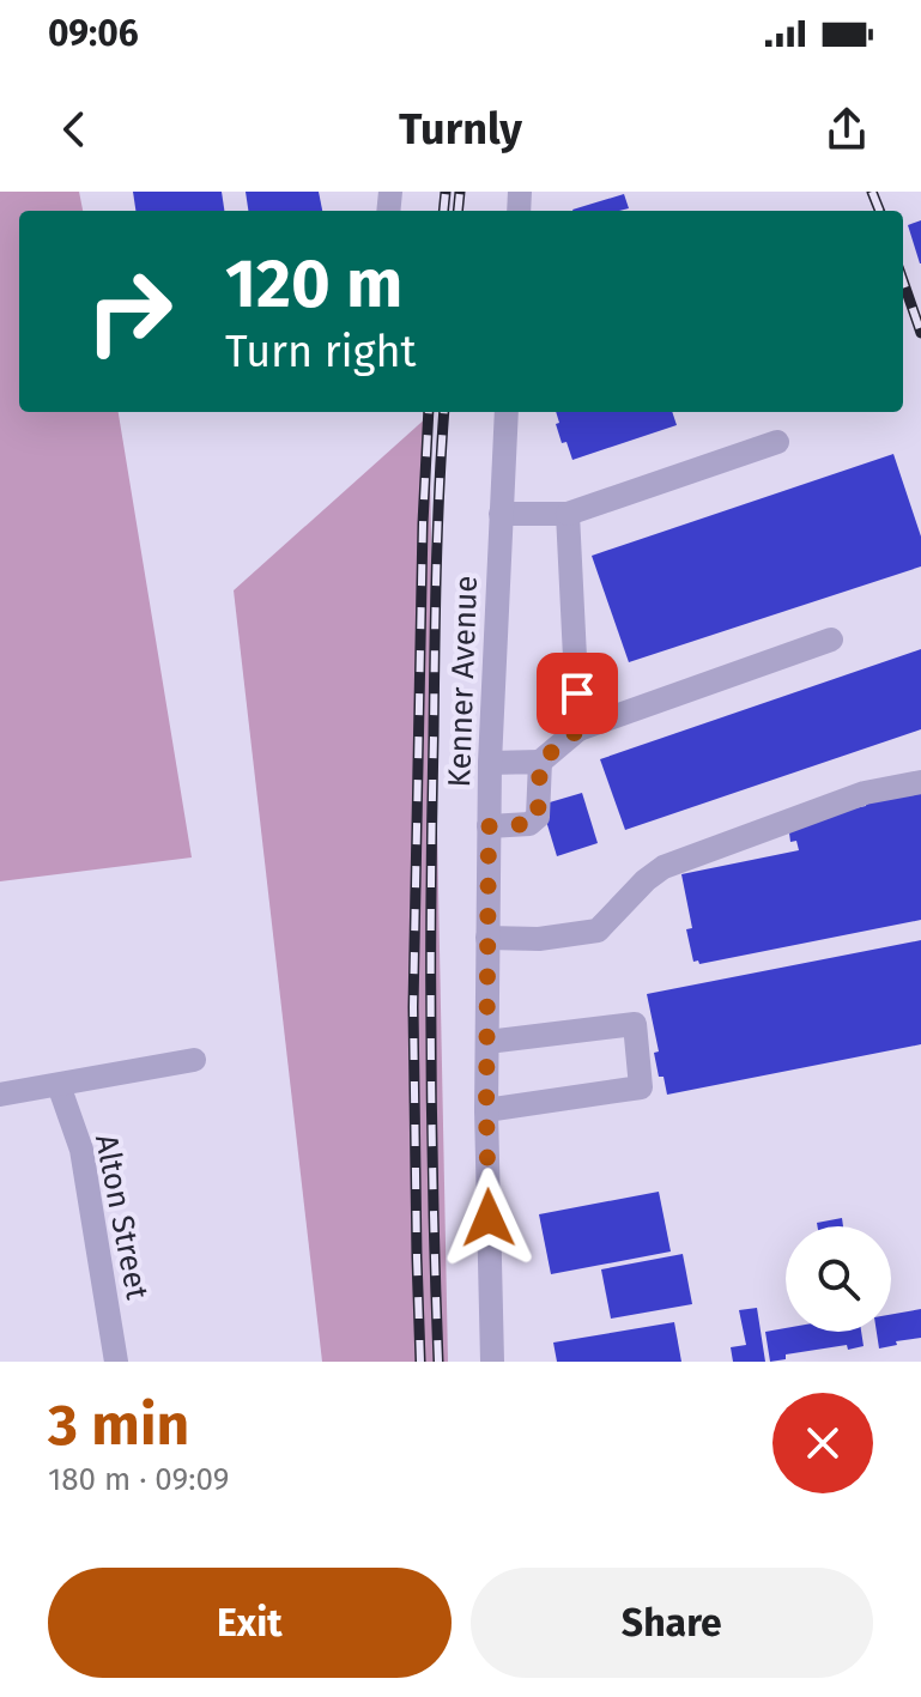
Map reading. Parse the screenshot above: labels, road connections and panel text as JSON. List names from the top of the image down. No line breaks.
{"streets":{"street":["Kenner Avenue","Alton Street"]},"page":{"status":"09:06","header":"Turnly","turn":["120 m","Turn right"],"heading":["3 min","180 m · 09:09"],"buttons":["Exit","Share"]}}
